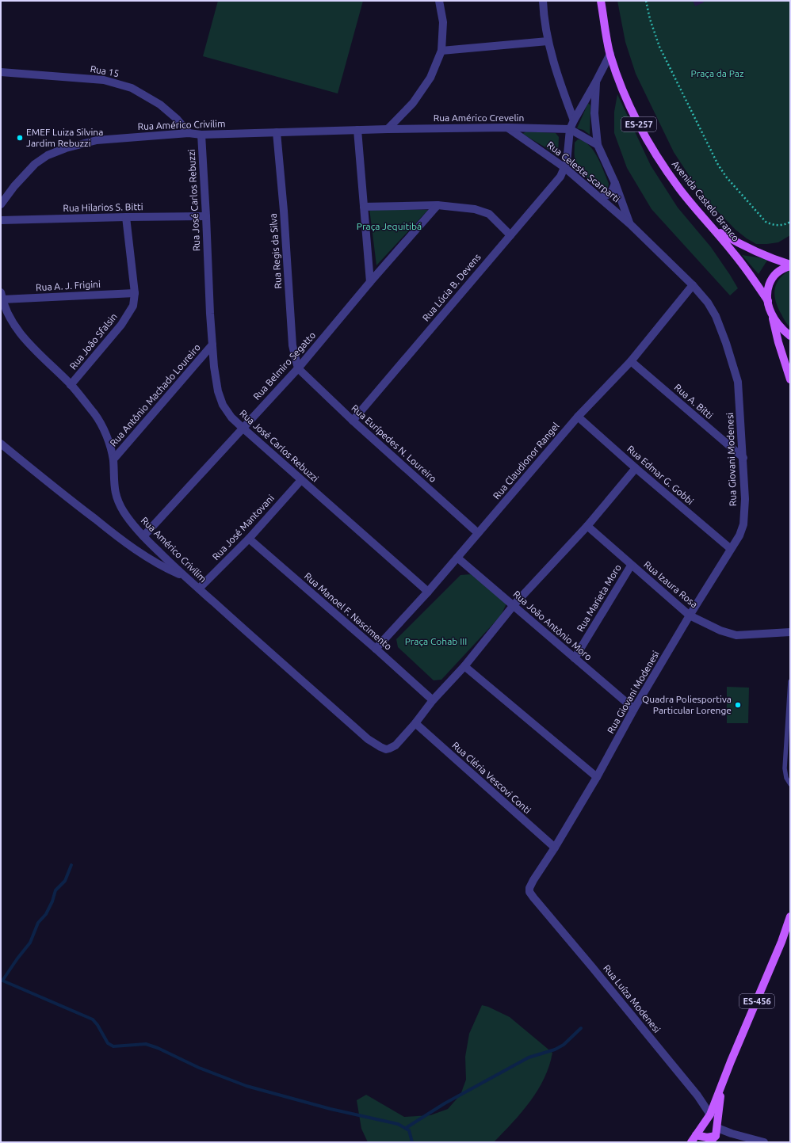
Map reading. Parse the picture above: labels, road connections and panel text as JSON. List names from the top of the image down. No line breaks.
{"streets":{"main road":["ES-257","Avenida Castelo Branco","ES-456"],"street":["Rua 15","Rua Américo Crevelin","Rua Américo Crivilim","Rua Celeste Scarparti","Rua José Carlos Rebuzzi","Rua Hilarios S. Bitti","Rua Regis da Silva","Rua A. J. Frigini","Rua Lúcia B. Devens","Rua João Sfalsin","Rua Belmiro Segatto","Rua Antônio Machado Loureiro","Rua A. Bitti","Rua Eurípedes N. Loureiro","Rua Giovani Modenesi","Rua Claudionor Rangel","Rua Edmar G. Gobbi","Rua José Mantovani","Rua Izaura Rosa","Rua Marieta Moro","Rua Manoel F. Nascimento","Rua João Antônio Moro","Rua Cléria Vescovi Conti","Rua Luíza Modenesi"]},"crossings":[["Rua 15","Rua Américo Crivilim"],["Rua Américo Crevelin","Rua Américo Crivilim"],["Rua Américo Crevelin","Rua Celeste Scarparti"],["ES-257","Avenida Castelo Branco"],["Rua Américo Crivilim","Rua José Carlos Rebuzzi"],["Rua Américo Crivilim","Rua Regis da Silva"],["Rua Américo Crivilim","Rua A. J. Frigini"],["Rua Américo Crivilim","Rua João Sfalsin"],["Rua Américo Crivilim","Rua Belmiro Segatto"],["Rua Américo Crivilim","Rua Antônio Machado Loureiro"],["Rua Américo Crivilim","Rua José Mantovani"],["Rua Américo Crivilim","Rua Cléria Vescovi Conti"],["Rua Celeste Scarparti","Rua Lúcia B. Devens"],["Rua Celeste Scarparti","Rua Giovani Modenesi"],["Rua José Carlos Rebuzzi","Rua Hilarios S. Bitti"],["Rua José Carlos Rebuzzi","Rua Belmiro Segatto"],["Rua José Carlos Rebuzzi","Rua Antônio Machado Loureiro"],["Rua José Carlos Rebuzzi","Rua Claudionor Rangel"],["Rua José Carlos Rebuzzi","Rua José Mantovani"],["Rua Hilarios S. Bitti","Rua João Sfalsin"],["Rua Regis da Silva","Rua Belmiro Segatto"],["Rua Regis da Silva","Rua Eurípedes N. Loureiro"],["Rua A. J. Frigini","Rua João Sfalsin"],["Rua Lúcia B. Devens","Rua Eurípedes N. Loureiro"],["Rua Belmiro Segatto","Rua Eurípedes N. Loureiro"],["Rua A. Bitti","Rua Giovani Modenesi"],["Rua A. Bitti","Rua Claudionor Rangel"],["Rua Eurípedes N. Loureiro","Rua Claudionor Rangel"],["Rua Giovani Modenesi","Rua Claudionor Rangel"],["Rua Giovani Modenesi","Rua Edmar G. Gobbi"],["Rua Giovani Modenesi","Rua Izaura Rosa"],["Rua Giovani Modenesi","Rua João Antônio Moro"],["Rua Giovani Modenesi","Rua Cléria Vescovi Conti"],["Rua Giovani Modenesi","Rua Luíza Modenesi"],["Rua Claudionor Rangel","Rua Edmar G. Gobbi"],["Rua Claudionor Rangel","Rua Manoel F. Nascimento"],["Rua Claudionor Rangel","Rua João Antônio Moro"],["Rua José Mantovani","Rua Manoel F. Nascimento"],["Rua Izaura Rosa","Rua Marieta Moro"],["Rua Marieta Moro","Rua João Antônio Moro"],["Rua Luíza Modenesi","ES-456"]],"parks":["Praça da Paz","Praça Jequitibá","Praça Cohab III"],"places":["EMEF Luiza Silvina Jardim Rebuzzi","Quadra Poliesportiva Particular Lorenge"]}
